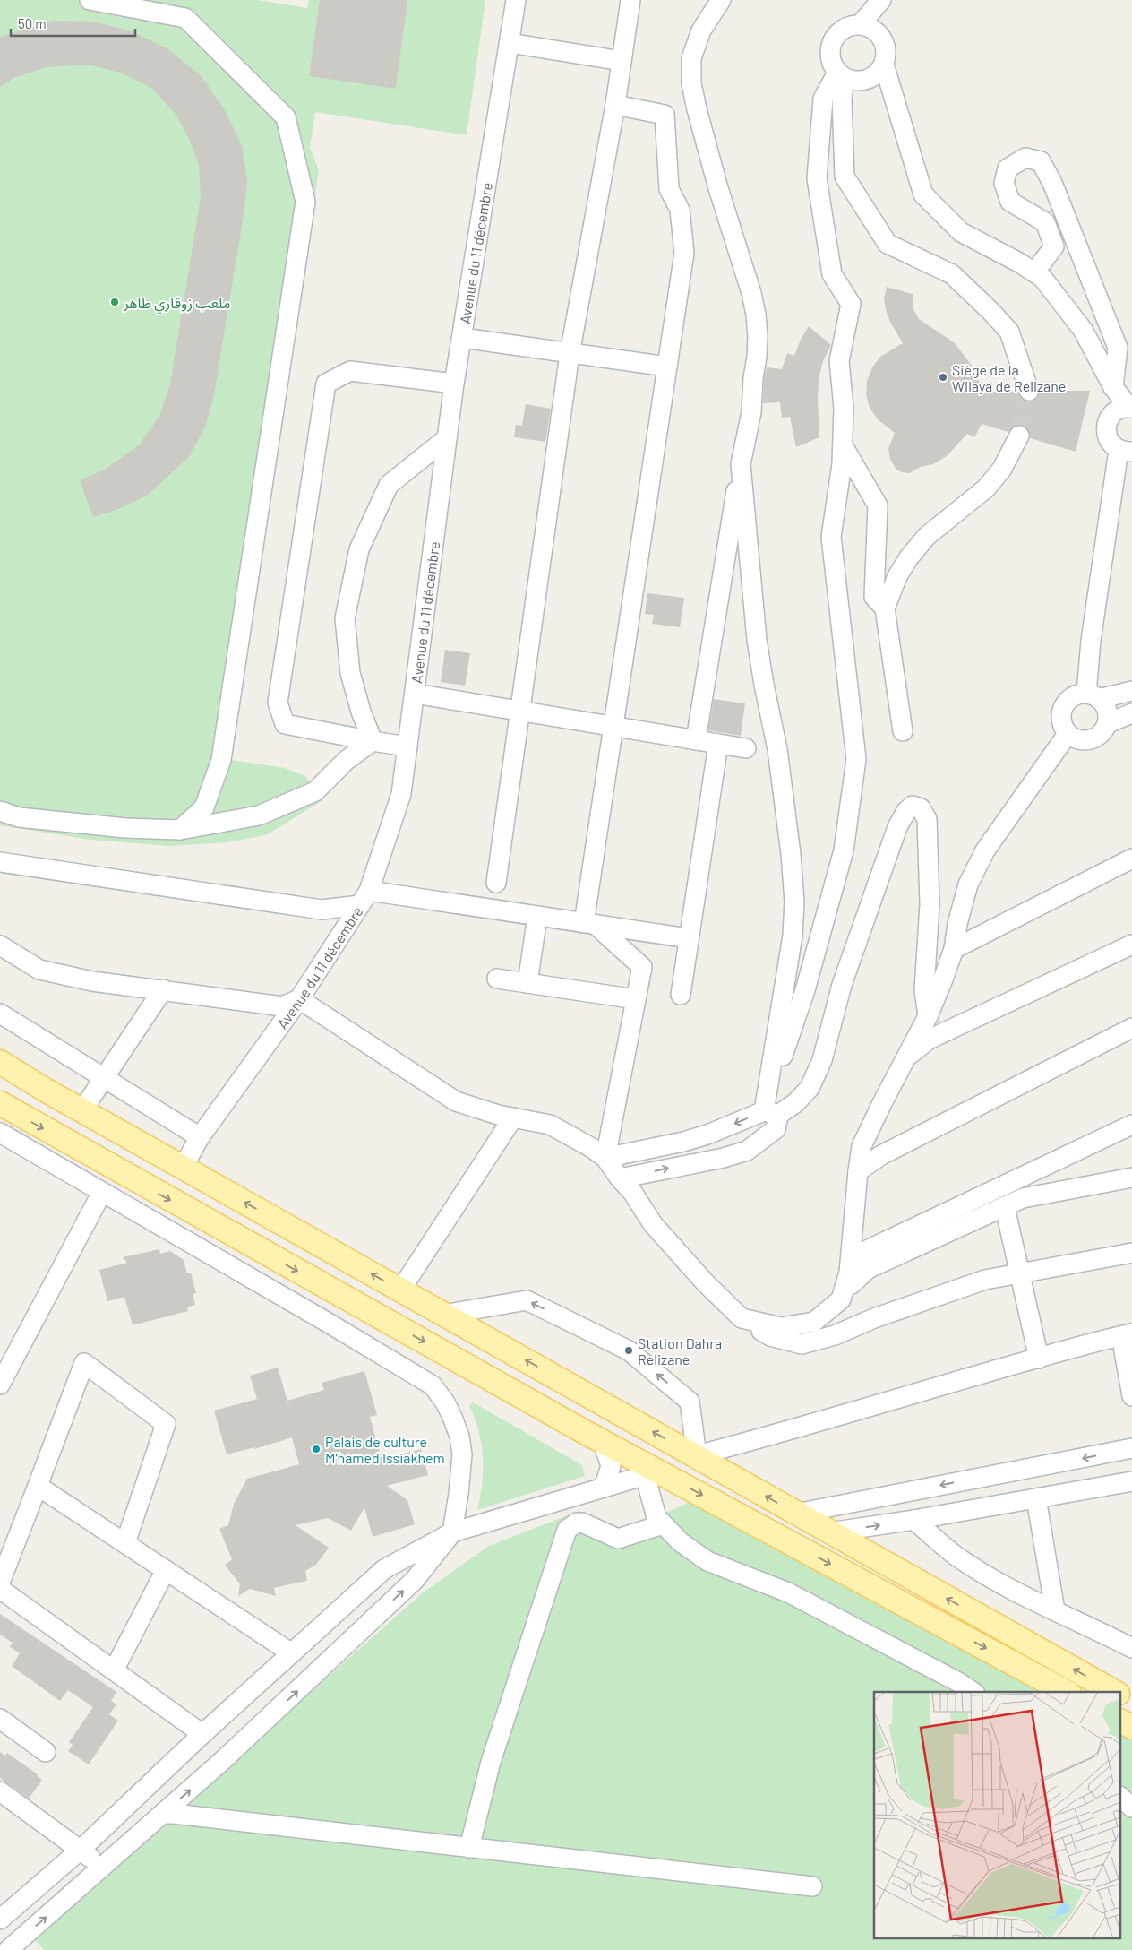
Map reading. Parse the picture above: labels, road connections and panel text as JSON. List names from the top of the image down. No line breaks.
{"streets":{"street":["Avenue du 11 décembre"]},"places":["ملعب زوقاري طاهر","Siège de la Wilaya de Relizane","Station Dahra Relizane","Palais de culture M'hamed Issiakhem"],"scale_bar":"50 m"}
